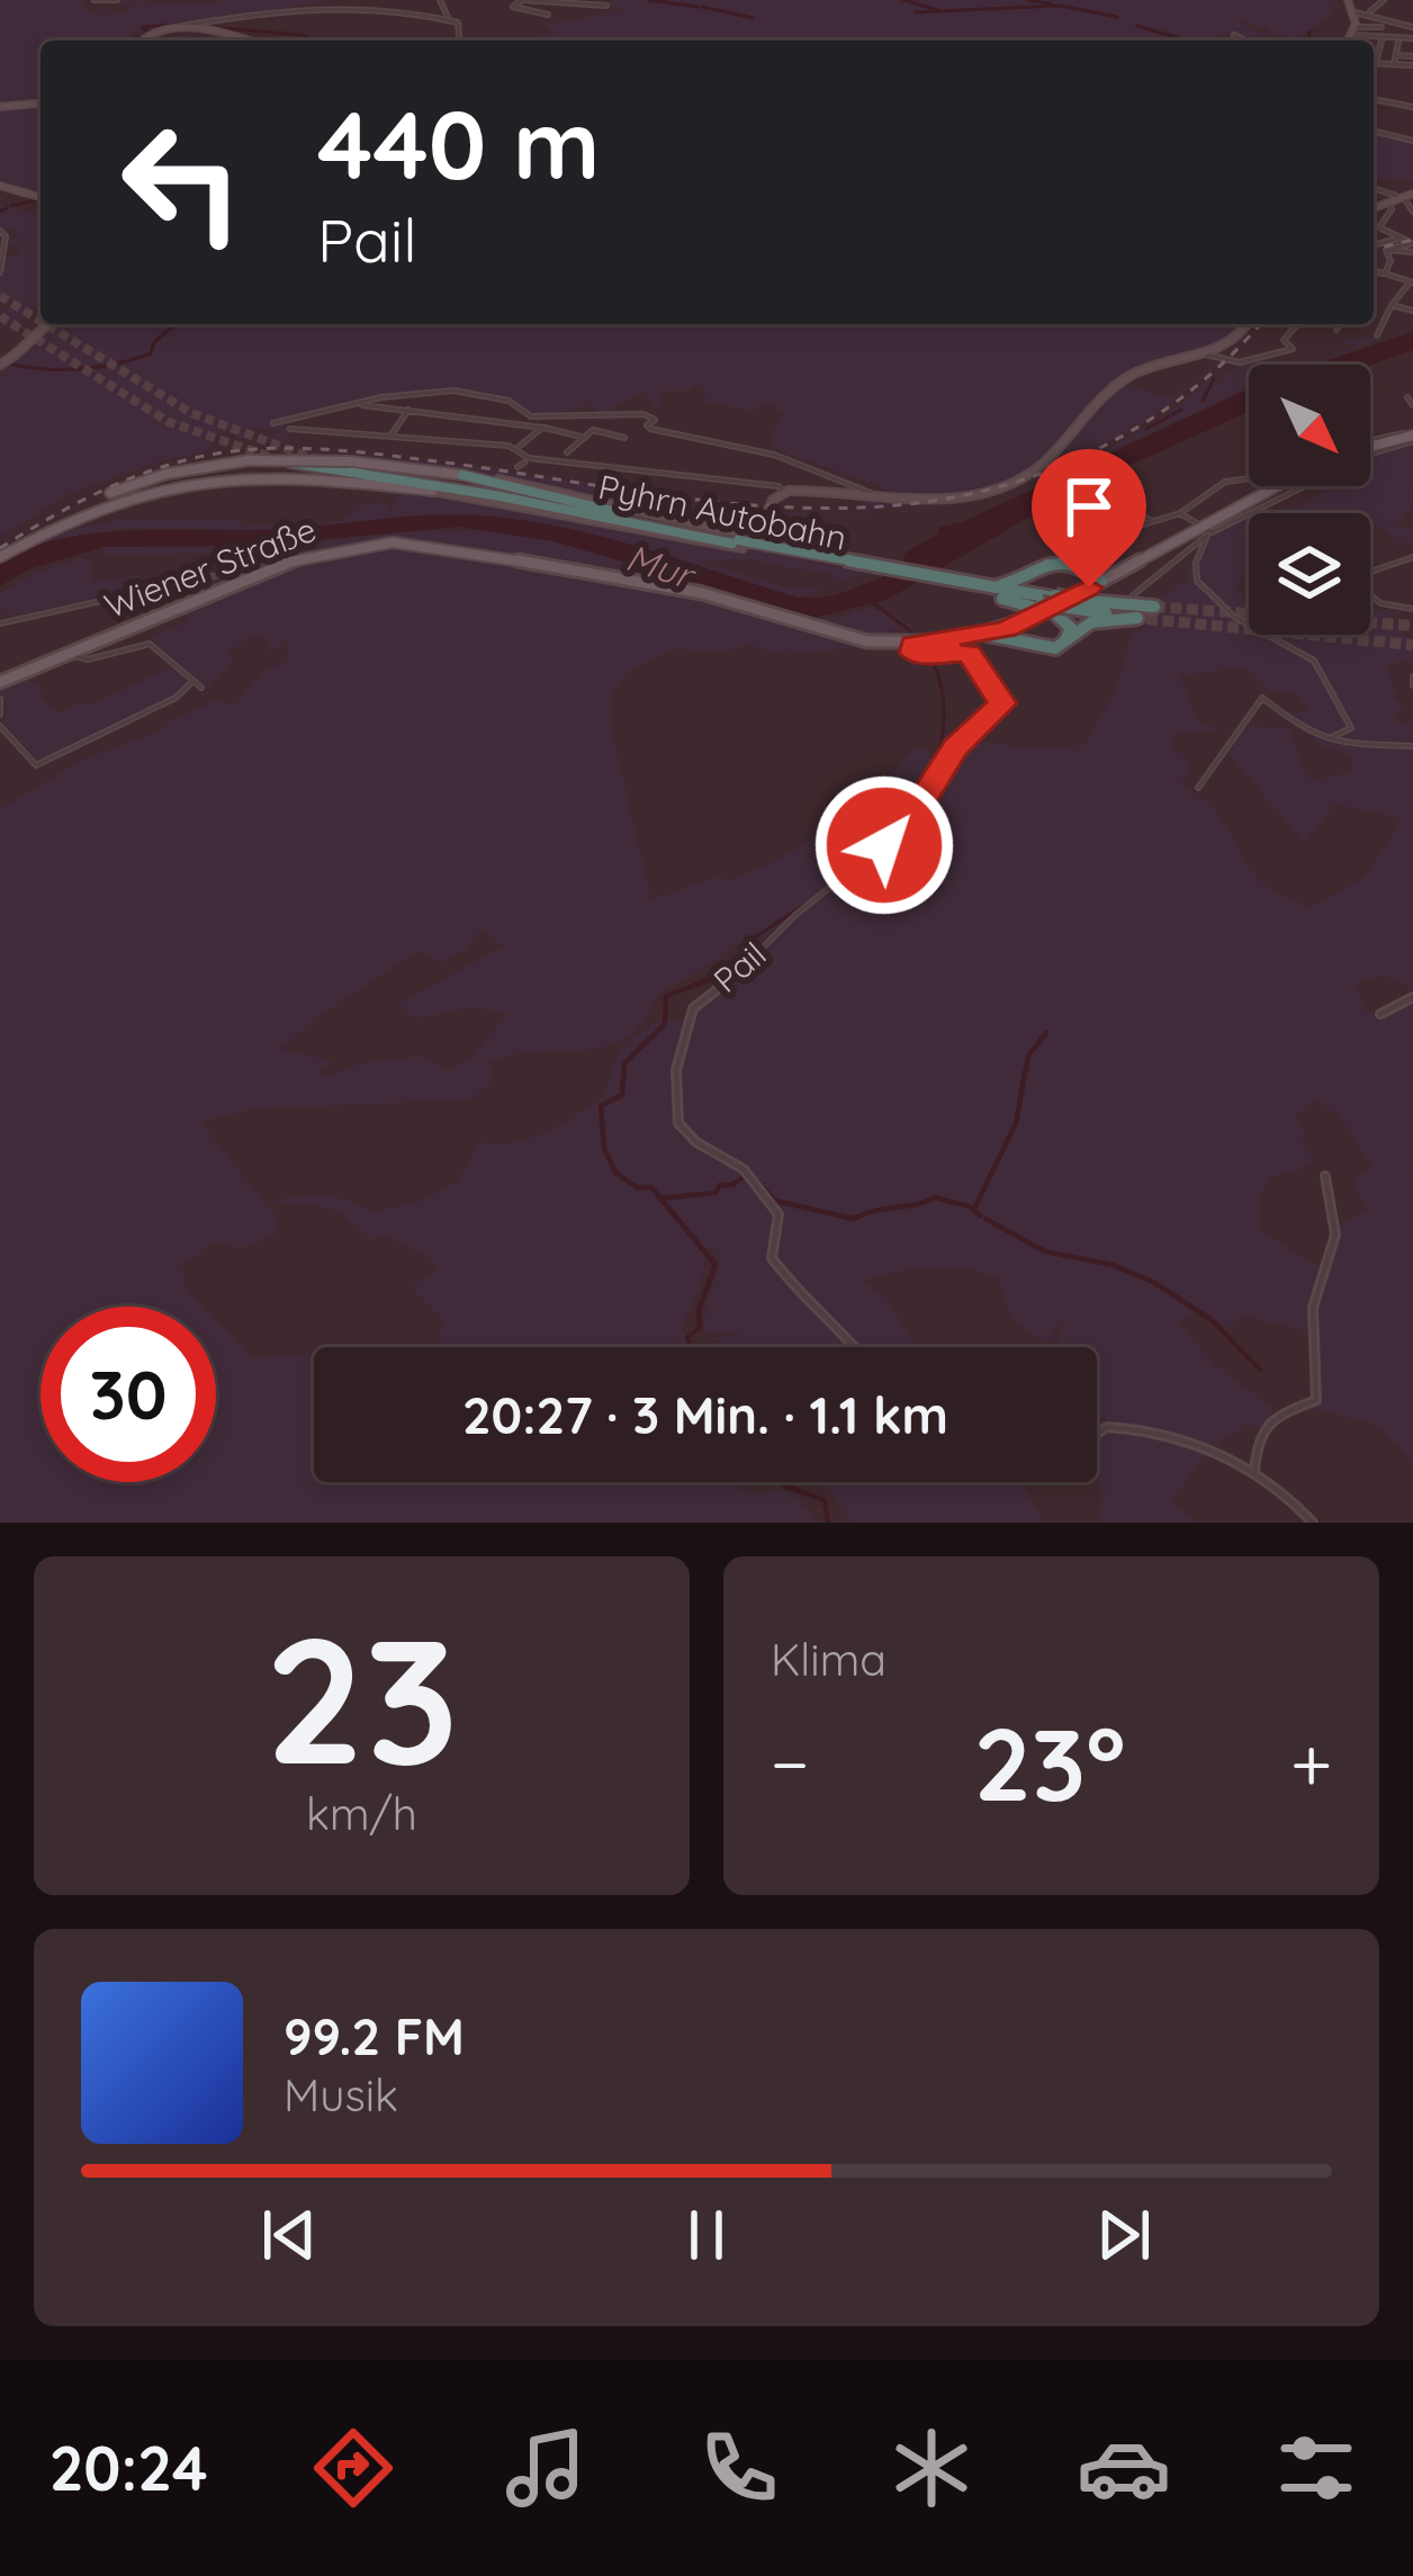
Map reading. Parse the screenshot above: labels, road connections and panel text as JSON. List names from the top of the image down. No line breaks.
{"streets":{"highway":["Pyhrn Autobahn"],"main road":["Wiener Straße"],"street":["Pail"]},"crossings":[["Wiener Straße","Pail"]],"water":["Mur"],"north":"bottom right","page":{"turn":["440 m","Pail"],"limit":"30","trip":"20:27 · 3 Min. · 1.1 km","tile":[["23","km/h"],"Klima"],"heat":["−","23°","+"],"song":["99.2 FM","Musik"],"tabs":"20:24"}}
